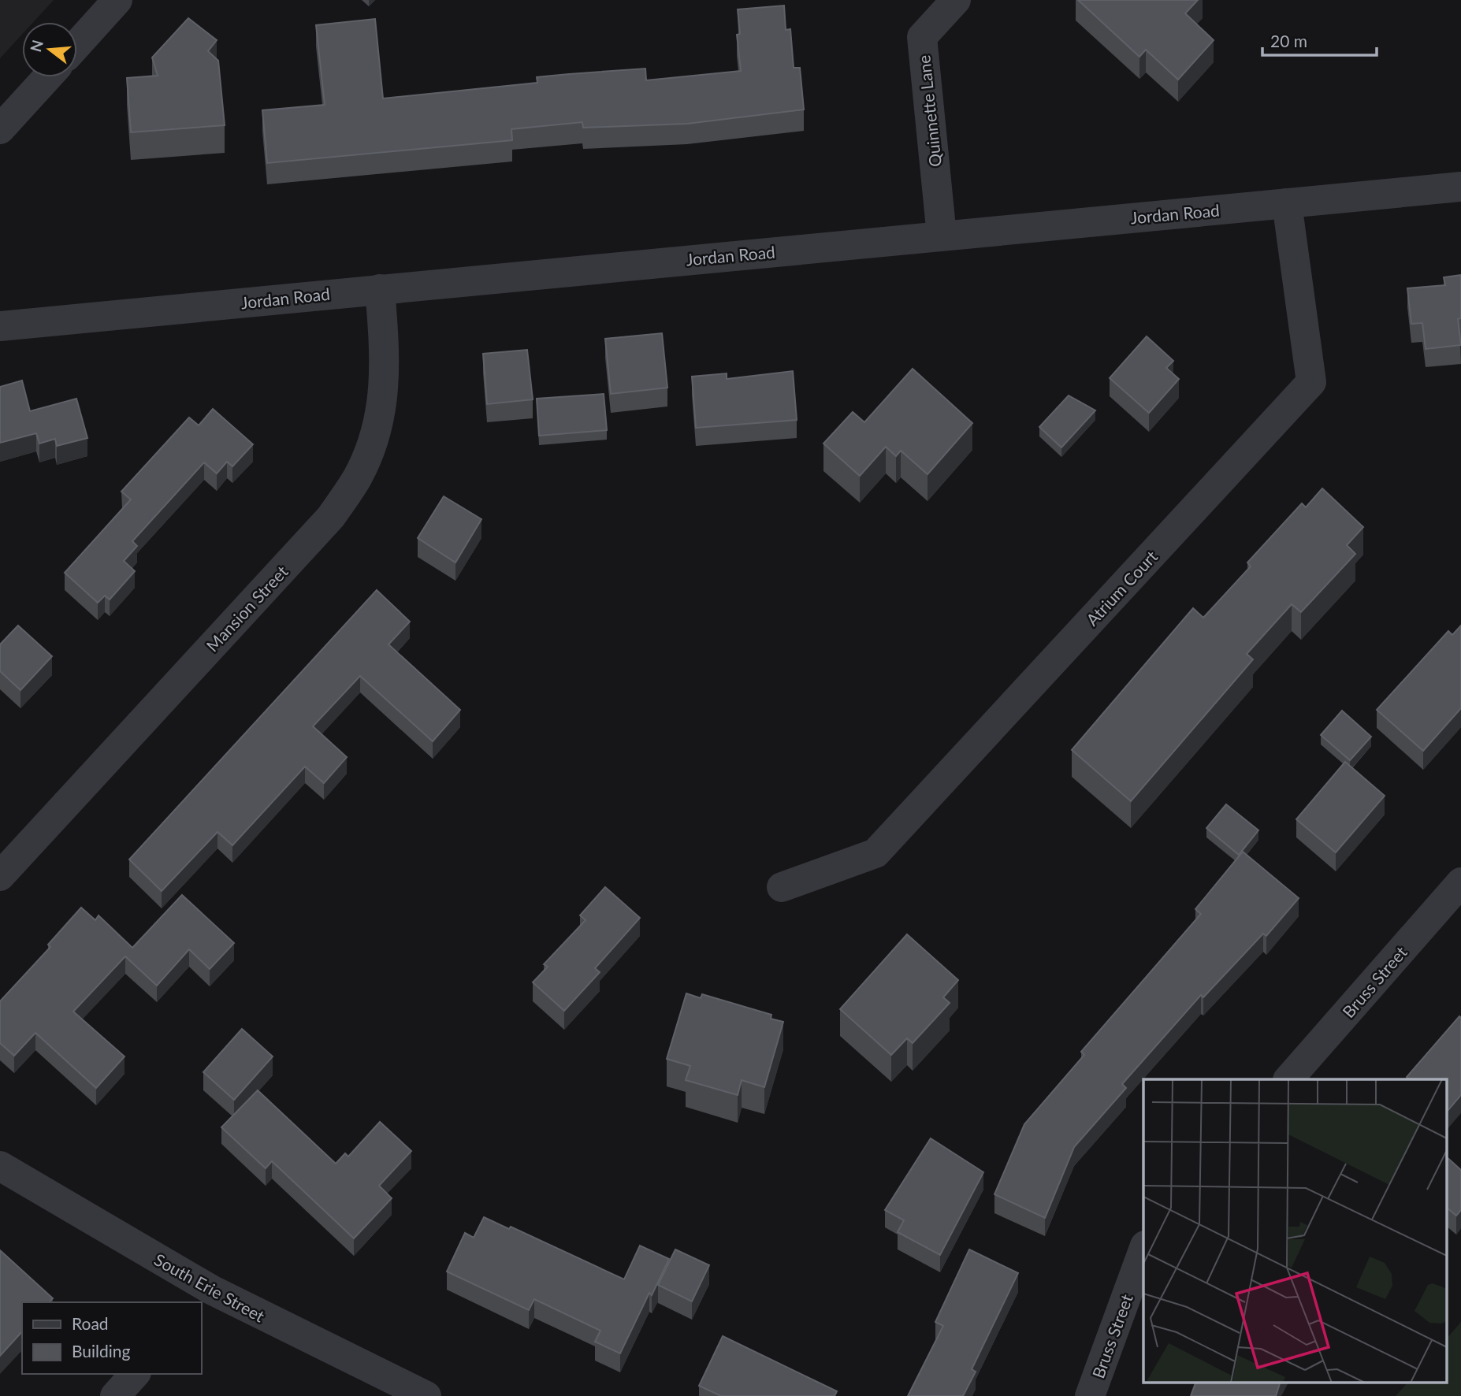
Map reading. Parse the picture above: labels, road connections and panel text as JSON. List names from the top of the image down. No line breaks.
{"streets":{"street":["Quinnette Lane","Jordan Road","Atrium Court","Mansion Street","Bruss Street","South Erie Street"]},"crossings":[["Quinnette Lane","Jordan Road"],["Jordan Road","Atrium Court"],["Jordan Road","Mansion Street"]],"legend":["Road","Building"],"scale_bar":"20 m","north":"left"}
